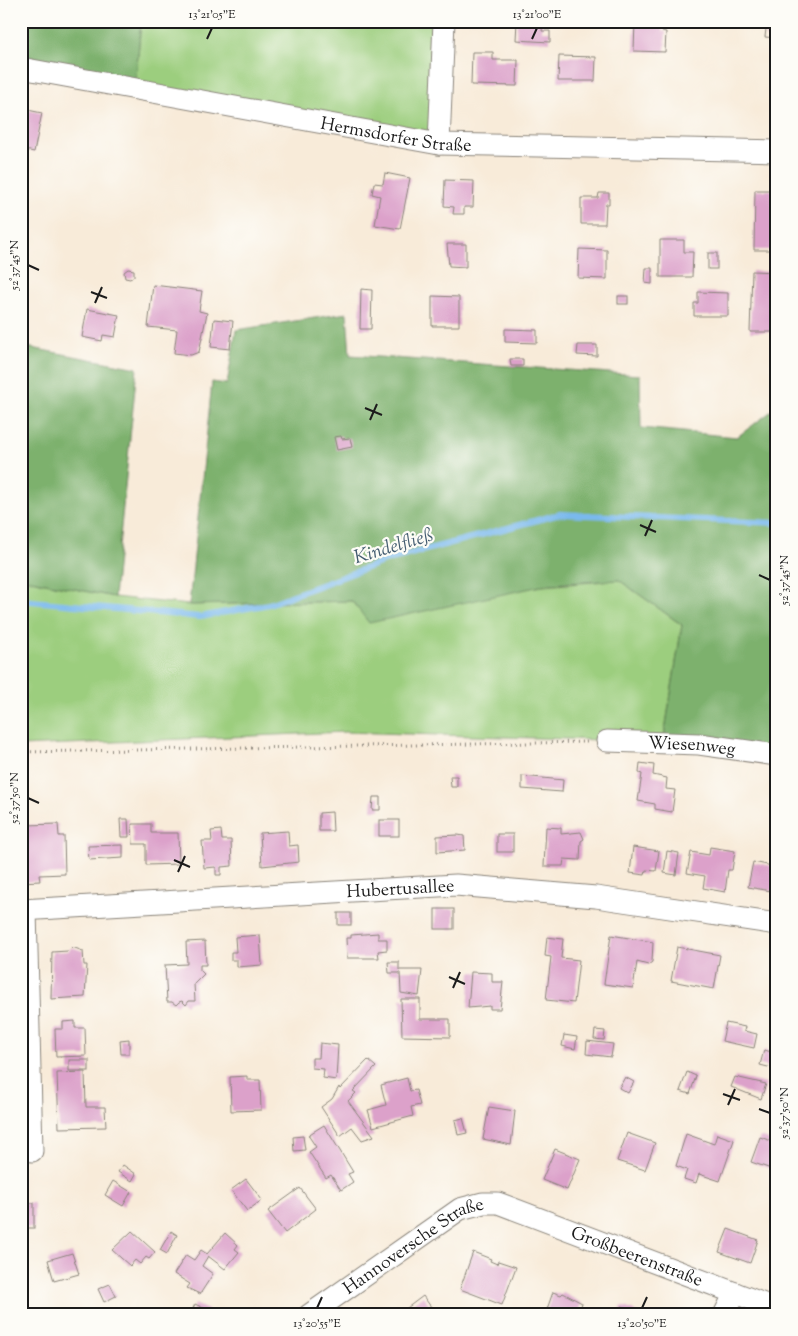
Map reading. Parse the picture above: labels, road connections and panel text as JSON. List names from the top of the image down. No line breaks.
{"streets":{"street":["Hermsdorfer Straße","Wiesenweg","Hubertusallee","Hannoversche Straße","Großbeerenstraße"]},"crossings":[["Hannoversche Straße","Großbeerenstraße"]],"water":["Kindelfließ"],"coordinates":["13°21'05\"E","13°21'00\"E","52°37'45\"N","52°37'50\"N","13°20'55\"E","13°20'50\"E"]}
